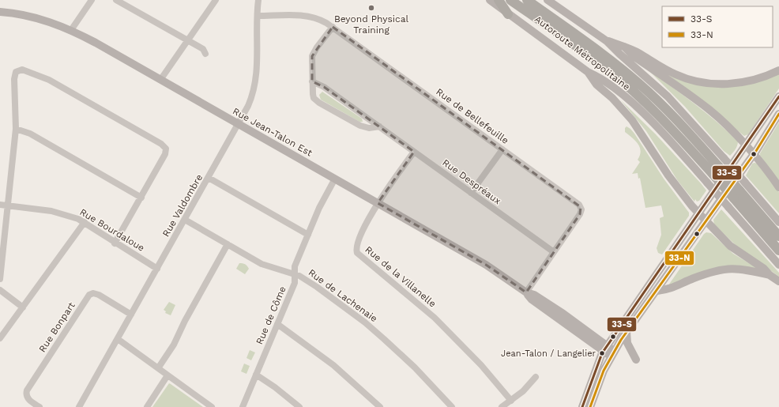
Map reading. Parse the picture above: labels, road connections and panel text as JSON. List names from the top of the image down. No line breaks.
{"streets":{"highway":["Autoroute Métropolitaine"],"main road":["Rue Jean-Talon Est"],"street":["Rue de Bellefeuille","Rue Despréaux","Rue Valdombre","Rue Bourdaloue","Rue de la Villanelle","Rue de Lachenaie","Rue de Côme","Rue Bonpart"]},"crossings":[["Rue de Bellefeuille","Rue Jean-Talon Est"],["Rue de Bellefeuille","Rue Despréaux"],["Rue de Bellefeuille","Rue Valdombre"],["Rue Jean-Talon Est","Rue Valdombre"],["Rue Jean-Talon Est","Rue de la Villanelle"],["Rue Jean-Talon Est","Rue de Côme"],["Rue Despréaux","Rue de la Villanelle"],["Rue Valdombre","Rue Bourdaloue"],["Rue Valdombre","Rue de Lachenaie"],["Rue Valdombre","Rue Bonpart"],["Rue de Lachenaie","Rue de Côme"]],"places":["Beyond Physical Training","Jean-Talon / Langelier"],"lines":["transit line 33-S","transit line 33-N"],"legend":["33-S","33-N"]}
